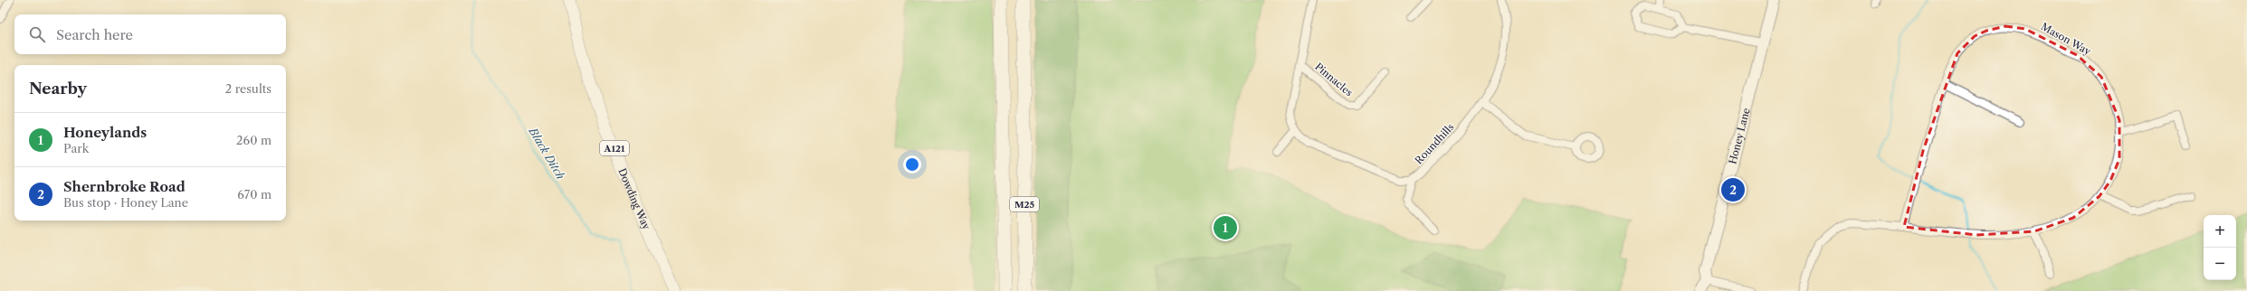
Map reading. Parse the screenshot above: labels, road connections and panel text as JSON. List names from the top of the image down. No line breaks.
{"streets":{"highway":["M25"],"main road":["A121","Dowding Way"],"street":["Mason Way","Pinnacles","Honey Lane","Roundhills"]},"water":["Black Ditch"],"page":{"search":"Search here","heading":["Nearby","2 results"],"list":[{"mark":"1","name":"Honeylands","note":"Park","value":"260 m"},{"mark":"2","name":"Shernbroke Road","note":"Bus stop · Honey Lane","value":"670 m"}],"pins":["2","1"],"map_buttons":["+","−"]}}
